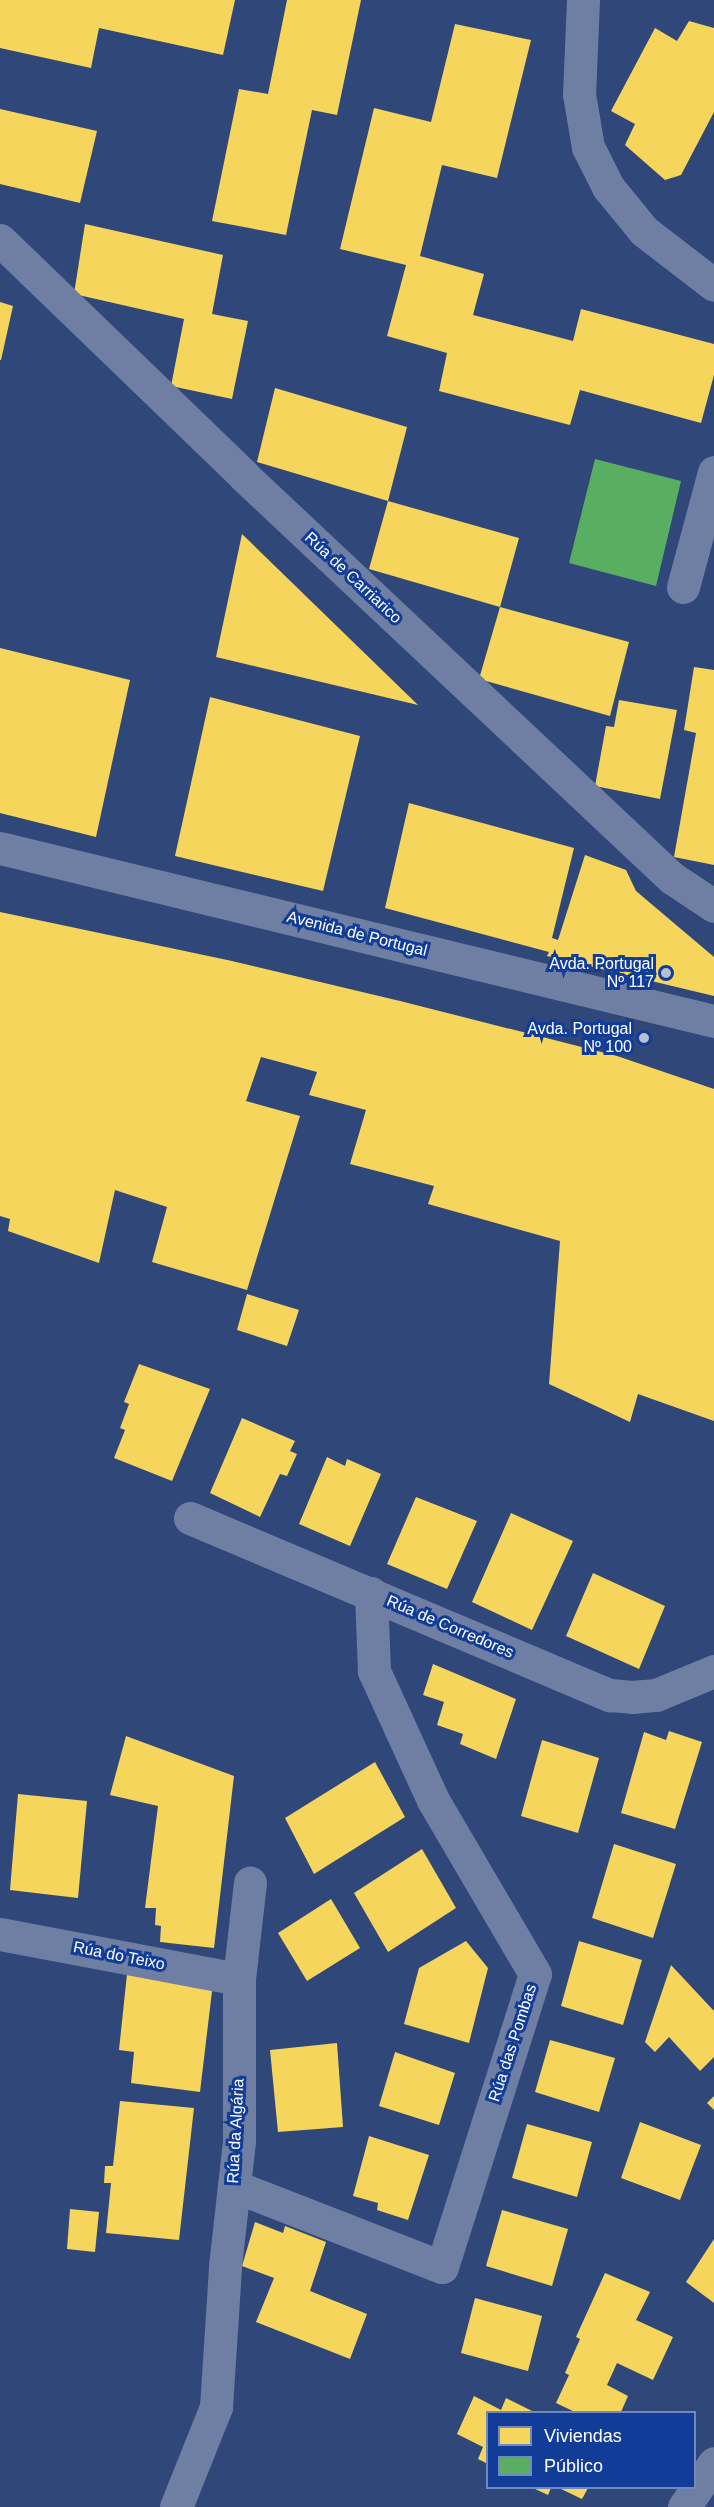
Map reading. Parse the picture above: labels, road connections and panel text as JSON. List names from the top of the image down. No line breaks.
{"streets":{"street":["Rúa de Carriarico","Avenida de Portugal","Rúa de Corredores","Rúa do Teixo","Rúa das Pombas","Rúa da Algária"]},"crossings":[["Rúa de Corredores","Rúa das Pombas"],["Rúa do Teixo","Rúa da Algária"],["Rúa das Pombas","Rúa da Algária"]],"places":["Avda. Portugal Nº 117","Avda. Portugal Nº 100"],"legend":["Viviendas","Público"]}
